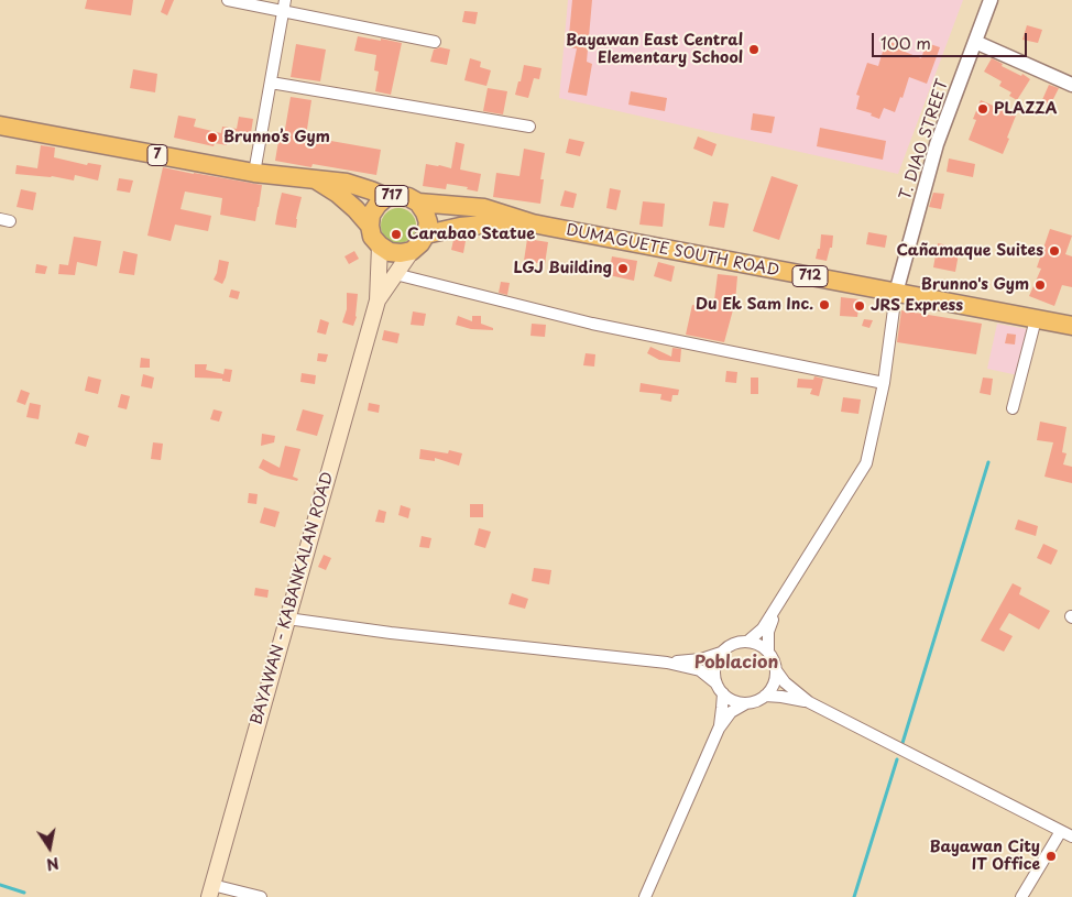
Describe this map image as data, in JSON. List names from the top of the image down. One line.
{"streets":{"highway":["7","717","DUMAGUETE SOUTH ROAD","712"],"main road":["BAYAWAN - KABANKALAN ROAD"],"street":["T. DIAO STREET"]},"crossings":[["T. DIAO STREET","DUMAGUETE SOUTH ROAD"],["7","717"],["7","DUMAGUETE SOUTH ROAD"],["7","BAYAWAN - KABANKALAN ROAD"],["717","DUMAGUETE SOUTH ROAD"],["717","BAYAWAN - KABANKALAN ROAD"],["DUMAGUETE SOUTH ROAD","BAYAWAN - KABANKALAN ROAD"]],"districts":["Poblacion"],"places":["Bayawan East Central Elementary School","PLAZZA","Brunno’s Gym","Carabao Statue","Cañamaque Suites","LGJ Building","Brunno's Gym","Du Ek Sam Inc.","JRS Express","Bayawan City IT Office"],"scale_bar":"100 m","north":"bottom"}
